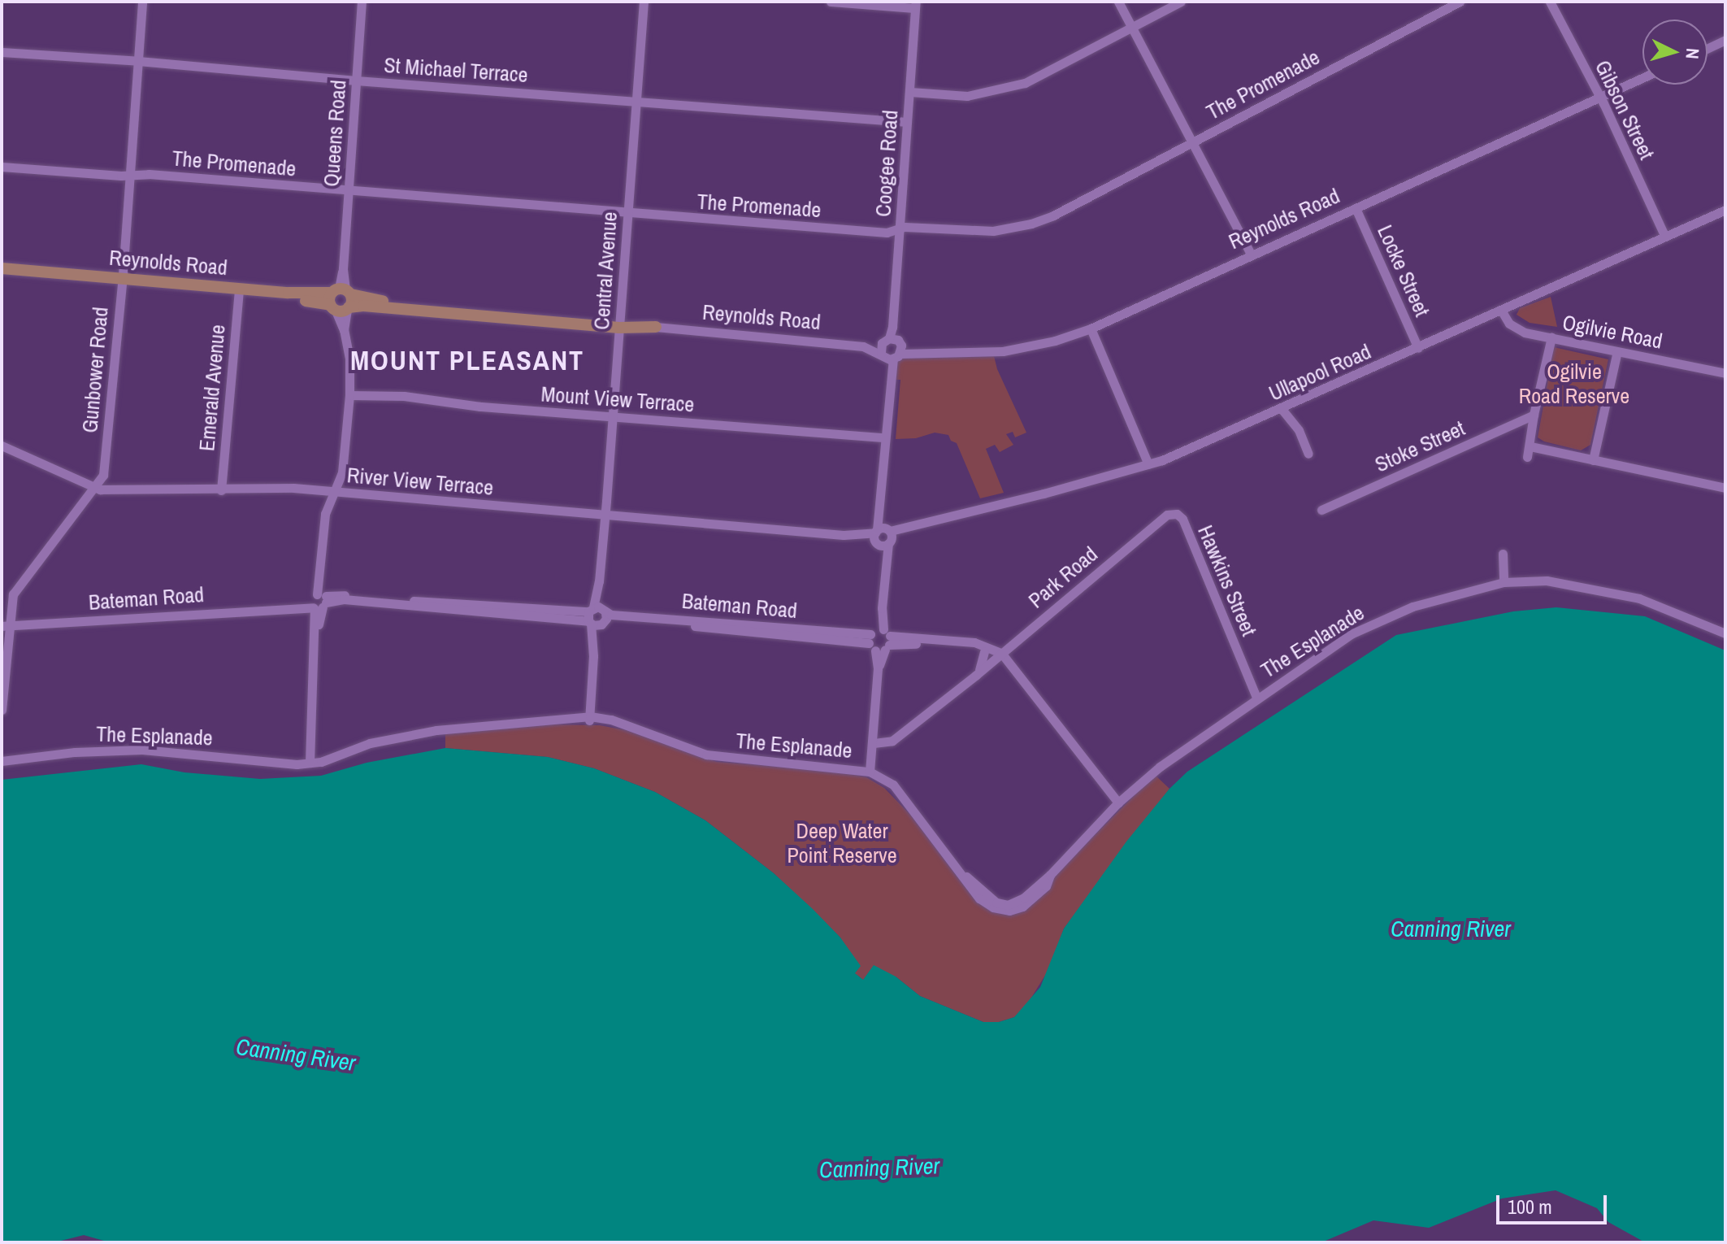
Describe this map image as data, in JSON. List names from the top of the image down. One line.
{"streets":{"main road":["Reynolds Road"],"street":["St Michael Terrace","The Promenade","Gibson Street","Queens Road","Coogee Road","Central Avenue","Locke Street","Ogilvie Road","Gunbower Road","Ullapool Road","Emerald Avenue","Mount View Terrace","Stoke Street","River View Terrace","Park Road","Hawkins Street","Bateman Road","The Esplanade"]},"crossings":[["St Michael Terrace","Queens Road"],["St Michael Terrace","Coogee Road"],["St Michael Terrace","Central Avenue"],["St Michael Terrace","Gunbower Road"],["The Promenade","Queens Road"],["The Promenade","Coogee Road"],["The Promenade","Central Avenue"],["The Promenade","Gunbower Road"],["Gibson Street","Reynolds Road"],["Gibson Street","Ullapool Road"],["Queens Road","Reynolds Road"],["Queens Road","Mount View Terrace"],["Queens Road","River View Terrace"],["Queens Road","Bateman Road"],["Queens Road","The Esplanade"],["Coogee Road","Reynolds Road"],["Coogee Road","Ullapool Road"],["Coogee Road","Mount View Terrace"],["Coogee Road","River View Terrace"],["Coogee Road","Park Road"],["Coogee Road","Bateman Road"],["Coogee Road","The Esplanade"],["Reynolds Road","Central Avenue"],["Reynolds Road","Locke Street"],["Reynolds Road","Gunbower Road"],["Reynolds Road","Emerald Avenue"],["Central Avenue","Mount View Terrace"],["Central Avenue","River View Terrace"],["Central Avenue","Bateman Road"],["Central Avenue","The Esplanade"],["Locke Street","Ullapool Road"],["Ogilvie Road","Ullapool Road"],["Gunbower Road","River View Terrace"],["Gunbower Road","Bateman Road"],["Ullapool Road","River View Terrace"],["Emerald Avenue","River View Terrace"],["Park Road","Hawkins Street"],["Park Road","Bateman Road"],["Hawkins Street","The Esplanade"],["Bateman Road","The Esplanade"]],"districts":["MOUNT PLEASANT"],"water":["Canning River"],"parks":["Ogilvie Road Reserve","Deep Water Point Reserve"],"scale_bar":"100 m","north":"right"}
